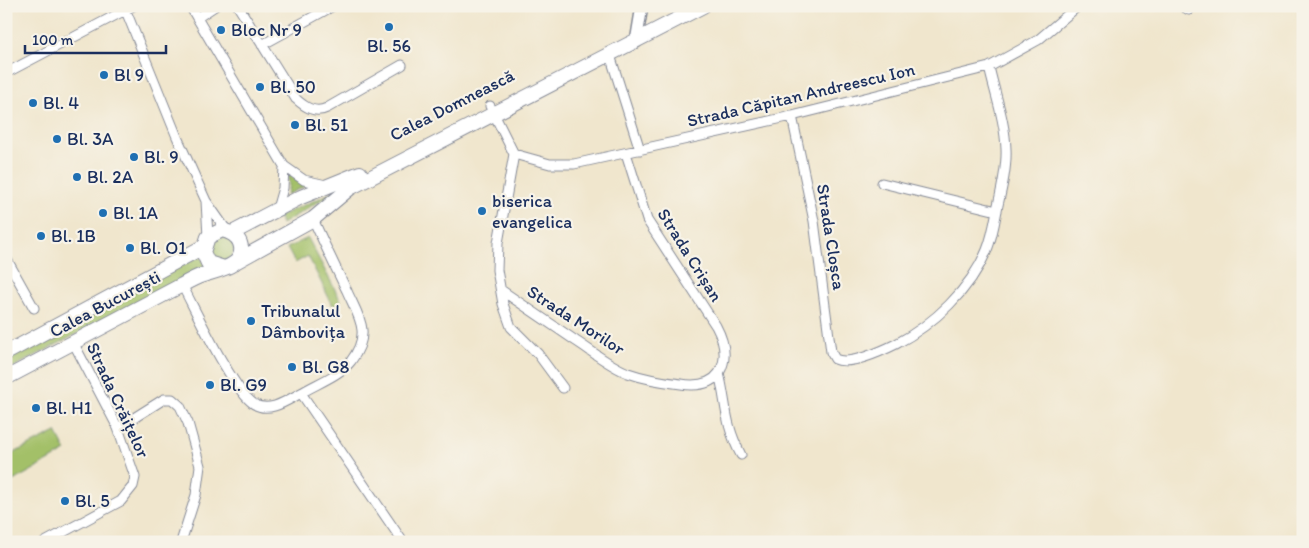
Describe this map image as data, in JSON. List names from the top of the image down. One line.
{"streets":{"main road":["Calea Domnească","Calea București"],"street":["Strada Căpitan Andreescu Ion","Strada Cloșca","Strada Crișan","Strada Morilor","Strada Crăițelor"]},"crossings":[["Strada Căpitan Andreescu Ion","Strada Cloșca"],["Strada Căpitan Andreescu Ion","Strada Crișan"],["Calea Domnească","Calea București"],["Strada Crișan","Strada Morilor"],["Calea București","Strada Crăițelor"]],"places":["Bl. 56","Bloc Nr 9","Bl 9","Bl. 50","Bl. 4","Bl. 51","Bl. 3A","Bl. 9","Bl. 2A","biserica evangelica","Bl. 1A","Bl. 1B","Bl. O1","Tribunalul Dâmbovița","Bl. G8","Bl. G9","Bl. H1","Bl. 5"],"scale_bar":"100 m"}
